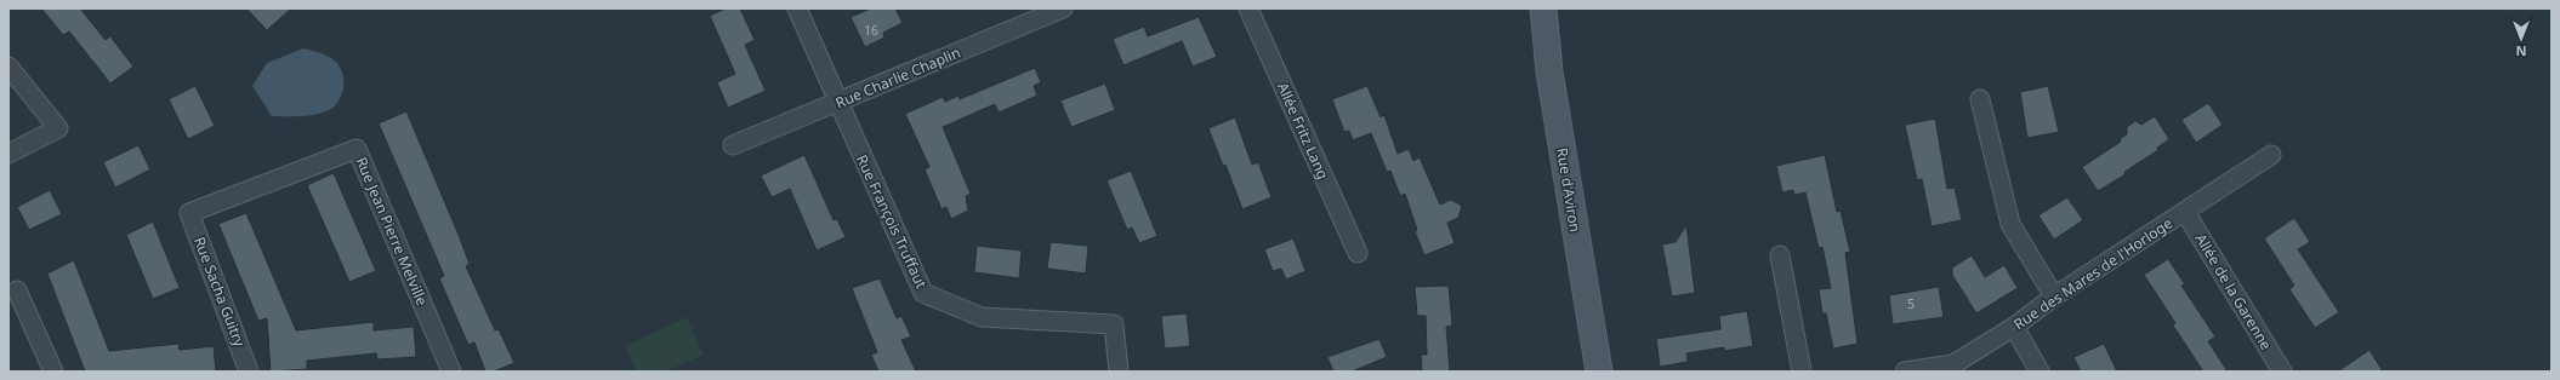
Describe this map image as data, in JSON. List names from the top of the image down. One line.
{"streets":{"street":["Rue Charlie Chaplin","Allée Fritz Lang","Rue d'Aviron","Rue François Truffaut","Rue Jean Pierre Melville","Rue des Mares de l'Horloge","Rue Sacha Guitry","Allée de la Garenne"]},"crossings":[["Rue Charlie Chaplin","Rue François Truffaut"],["Rue Jean Pierre Melville","Rue Sacha Guitry"],["Rue des Mares de l'Horloge","Allée de la Garenne"]],"house_numbers":["16","5"],"north":"bottom"}
